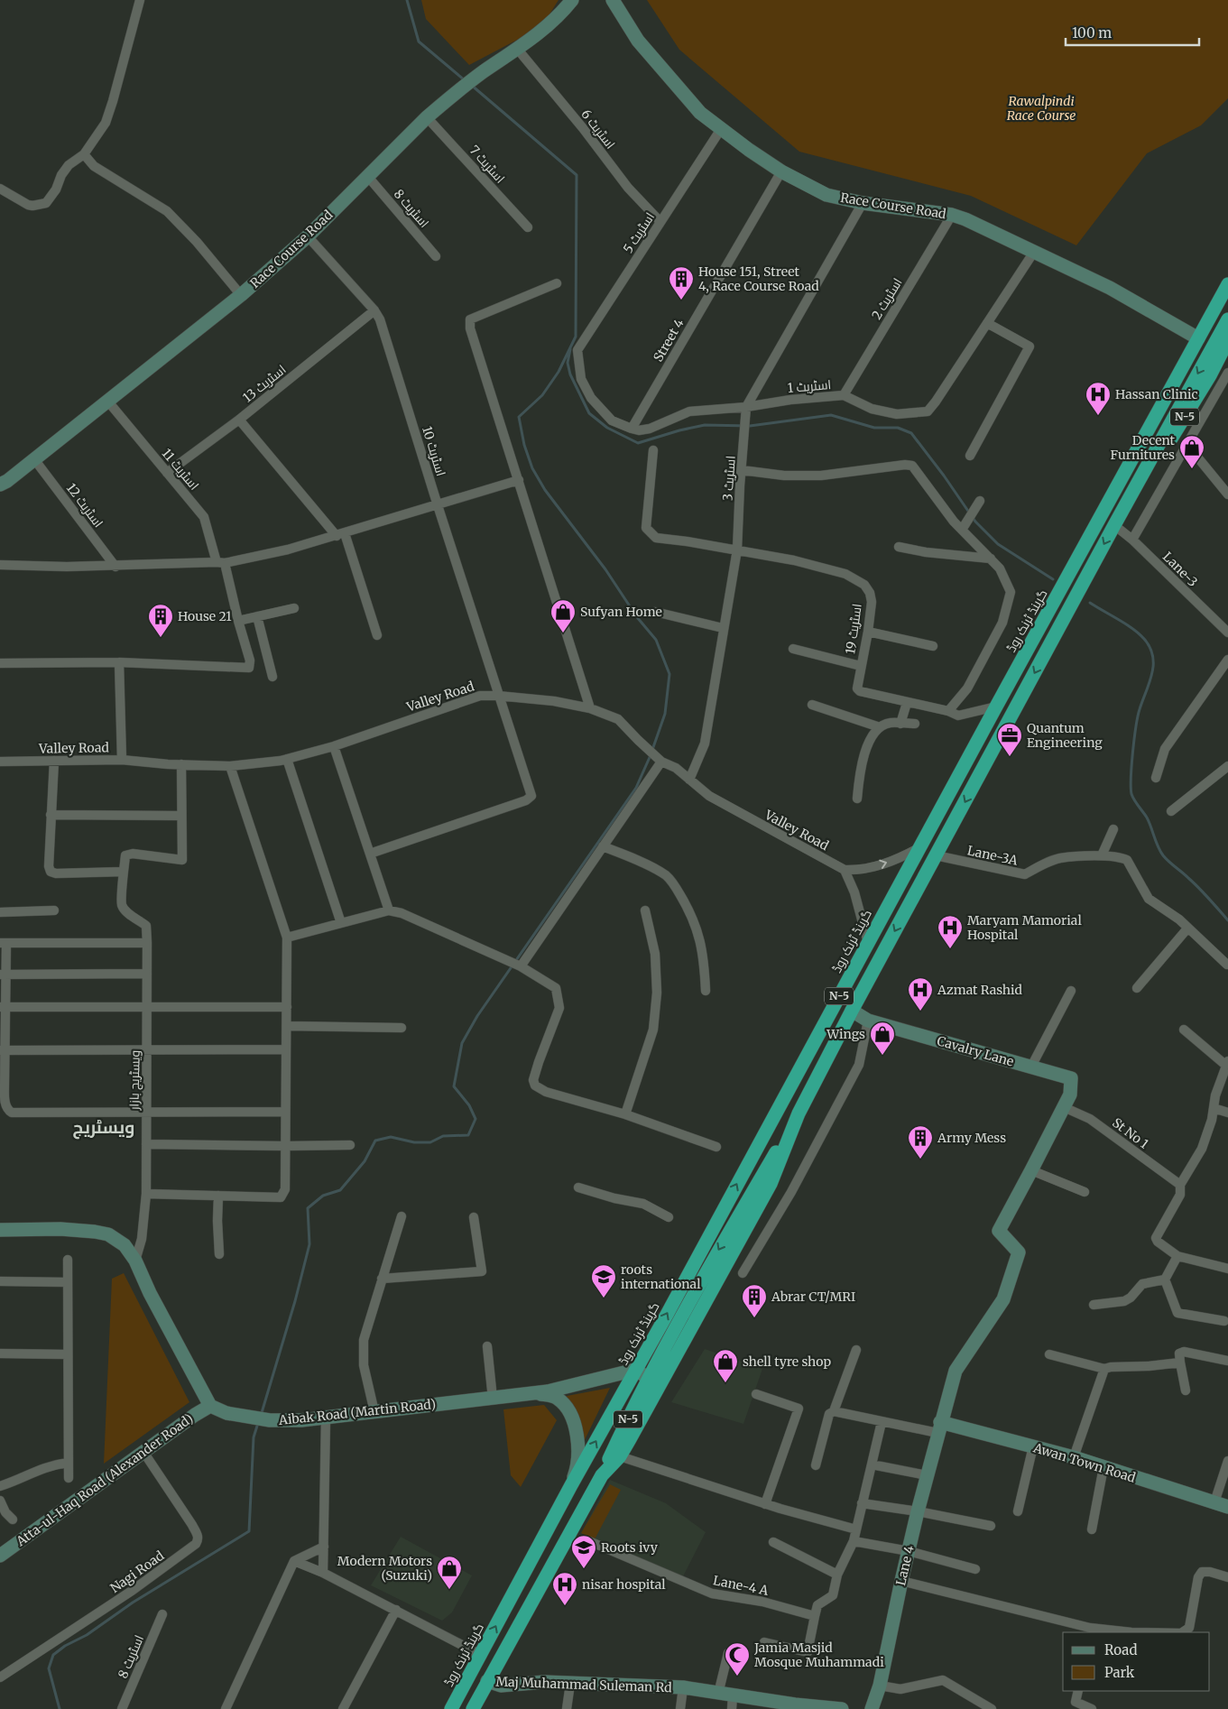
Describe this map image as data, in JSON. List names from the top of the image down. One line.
{"streets":{"highway":["N-5","گرینڈ ٹرنک روڈ"],"street":["اسٹریٹ 6","اسٹریٹ 7","Race Course Road","اسٹریٹ 8","اسٹریٹ 5","اسٹریٹ 2","Street 4","اسٹریٹ 13","اسٹریٹ 1","اسٹریٹ 10","اسٹریٹ 11","اسٹریٹ 3","اسٹریٹ 12","Lane-3","اسٹریٹ 19","Valley Road","Lane-3A","Cavalry Lane","ویسٹریج بازار","St No 1","Aibak Road (Martin Road)","Awan Town Road","Atta-ul-Haq Road (Alexander Road)","Lane 4","Nagi Road","Lane-4 A","Maj Muhammad Suleman Rd"]},"crossings":[["اسٹریٹ 6","Race Course Road"],["اسٹریٹ 6","اسٹریٹ 5"],["اسٹریٹ 7","Race Course Road"],["Race Course Road","اسٹریٹ 8"],["Race Course Road","اسٹریٹ 5"],["Race Course Road","اسٹریٹ 2"],["Race Course Road","Street 4"],["Race Course Road","اسٹریٹ 1"],["Race Course Road","اسٹریٹ 10"],["Race Course Road","اسٹریٹ 11"],["Race Course Road","اسٹریٹ 3"],["Race Course Road","اسٹریٹ 12"],["Race Course Road","گرینڈ ٹرنک روڈ"],["اسٹریٹ 5","اسٹریٹ 1"],["اسٹریٹ 2","اسٹریٹ 1"],["Street 4","اسٹریٹ 1"],["اسٹریٹ 13","اسٹریٹ 10"],["اسٹریٹ 13","اسٹریٹ 11"],["اسٹریٹ 1","اسٹریٹ 3"],["N-5","Lane-3"],["N-5","Lane-3A"],["N-5","Cavalry Lane"],["N-5","Maj Muhammad Suleman Rd"],["اسٹریٹ 10","Valley Road"],["اسٹریٹ 3","اسٹریٹ 19"],["اسٹریٹ 3","Valley Road"],["گرینڈ ٹرنک روڈ","اسٹریٹ 19"],["گرینڈ ٹرنک روڈ","Aibak Road (Martin Road)"],["Cavalry Lane","St No 1"],["Aibak Road (Martin Road)","Atta-ul-Haq Road (Alexander Road)"],["Awan Town Road","Lane 4"],["Atta-ul-Haq Road (Alexander Road)","Nagi Road"]],"districts":["ویسٹریج"],"parks":["Rawalpindi Race Course"],"places":{"building":["House 151, Street 4, Race Course Road","House 21","Army Mess","Abrar CT/MRI"],"hospital":["Hassan Clinic","Maryam Mamorial Hospital","Azmat Rashid","nisar hospital"],"shop":["Decent Furnitures","Sufyan Home","Wings","shell tyre shop","Modern Motors (Suzuki)"],"office":["Quantum Engineering"],"school or university":["roots international","Roots ivy"],"mosque":["Jamia Masjid Mosque Muhammadi"]},"legend":["Road","Park"],"scale_bar":"100 m"}
